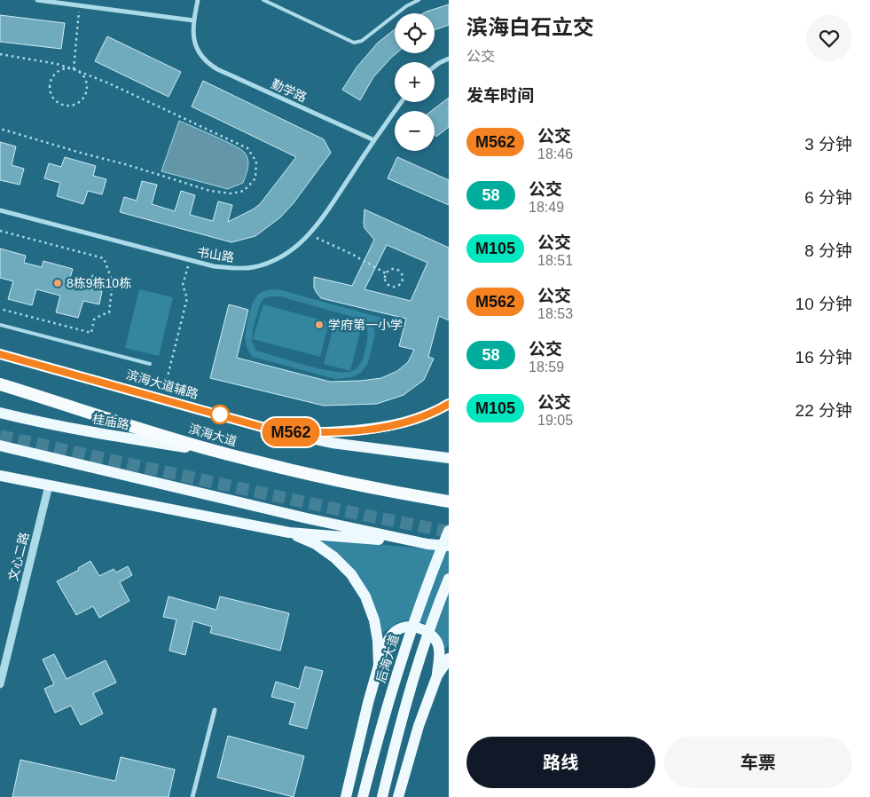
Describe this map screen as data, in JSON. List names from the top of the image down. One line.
{"streets":{"highway":["滨海大道"],"main road":["滨海大道辅路","桂庙路","后海大道"],"street":["勤学路","书山路","文心二路"]},"crossings":[["勤学路","书山路"],["桂庙路","滨海大道"]],"places":["8栋9栋10栋","学府第一小学"],"lines":["bus line M562"],"page":{"on_map":"M562","heading":[["滨海白石立交","公交"],"发车时间"],"map_buttons":["+","−"],"list":[{"mark":"M562","name":"公交","note":"18:46","value":"3 分钟"},{"mark":"58","name":"公交","note":"18:49","value":"6 分钟"},{"mark":"M105","name":"公交","note":"18:51","value":"8 分钟"},{"mark":"M562","name":"公交","note":"18:53","value":"10 分钟"},{"mark":"58","name":"公交","note":"18:59","value":"16 分钟"},{"mark":"M105","name":"公交","note":"19:05","value":"22 分钟"}],"buttons":["路线","车票"]}}
